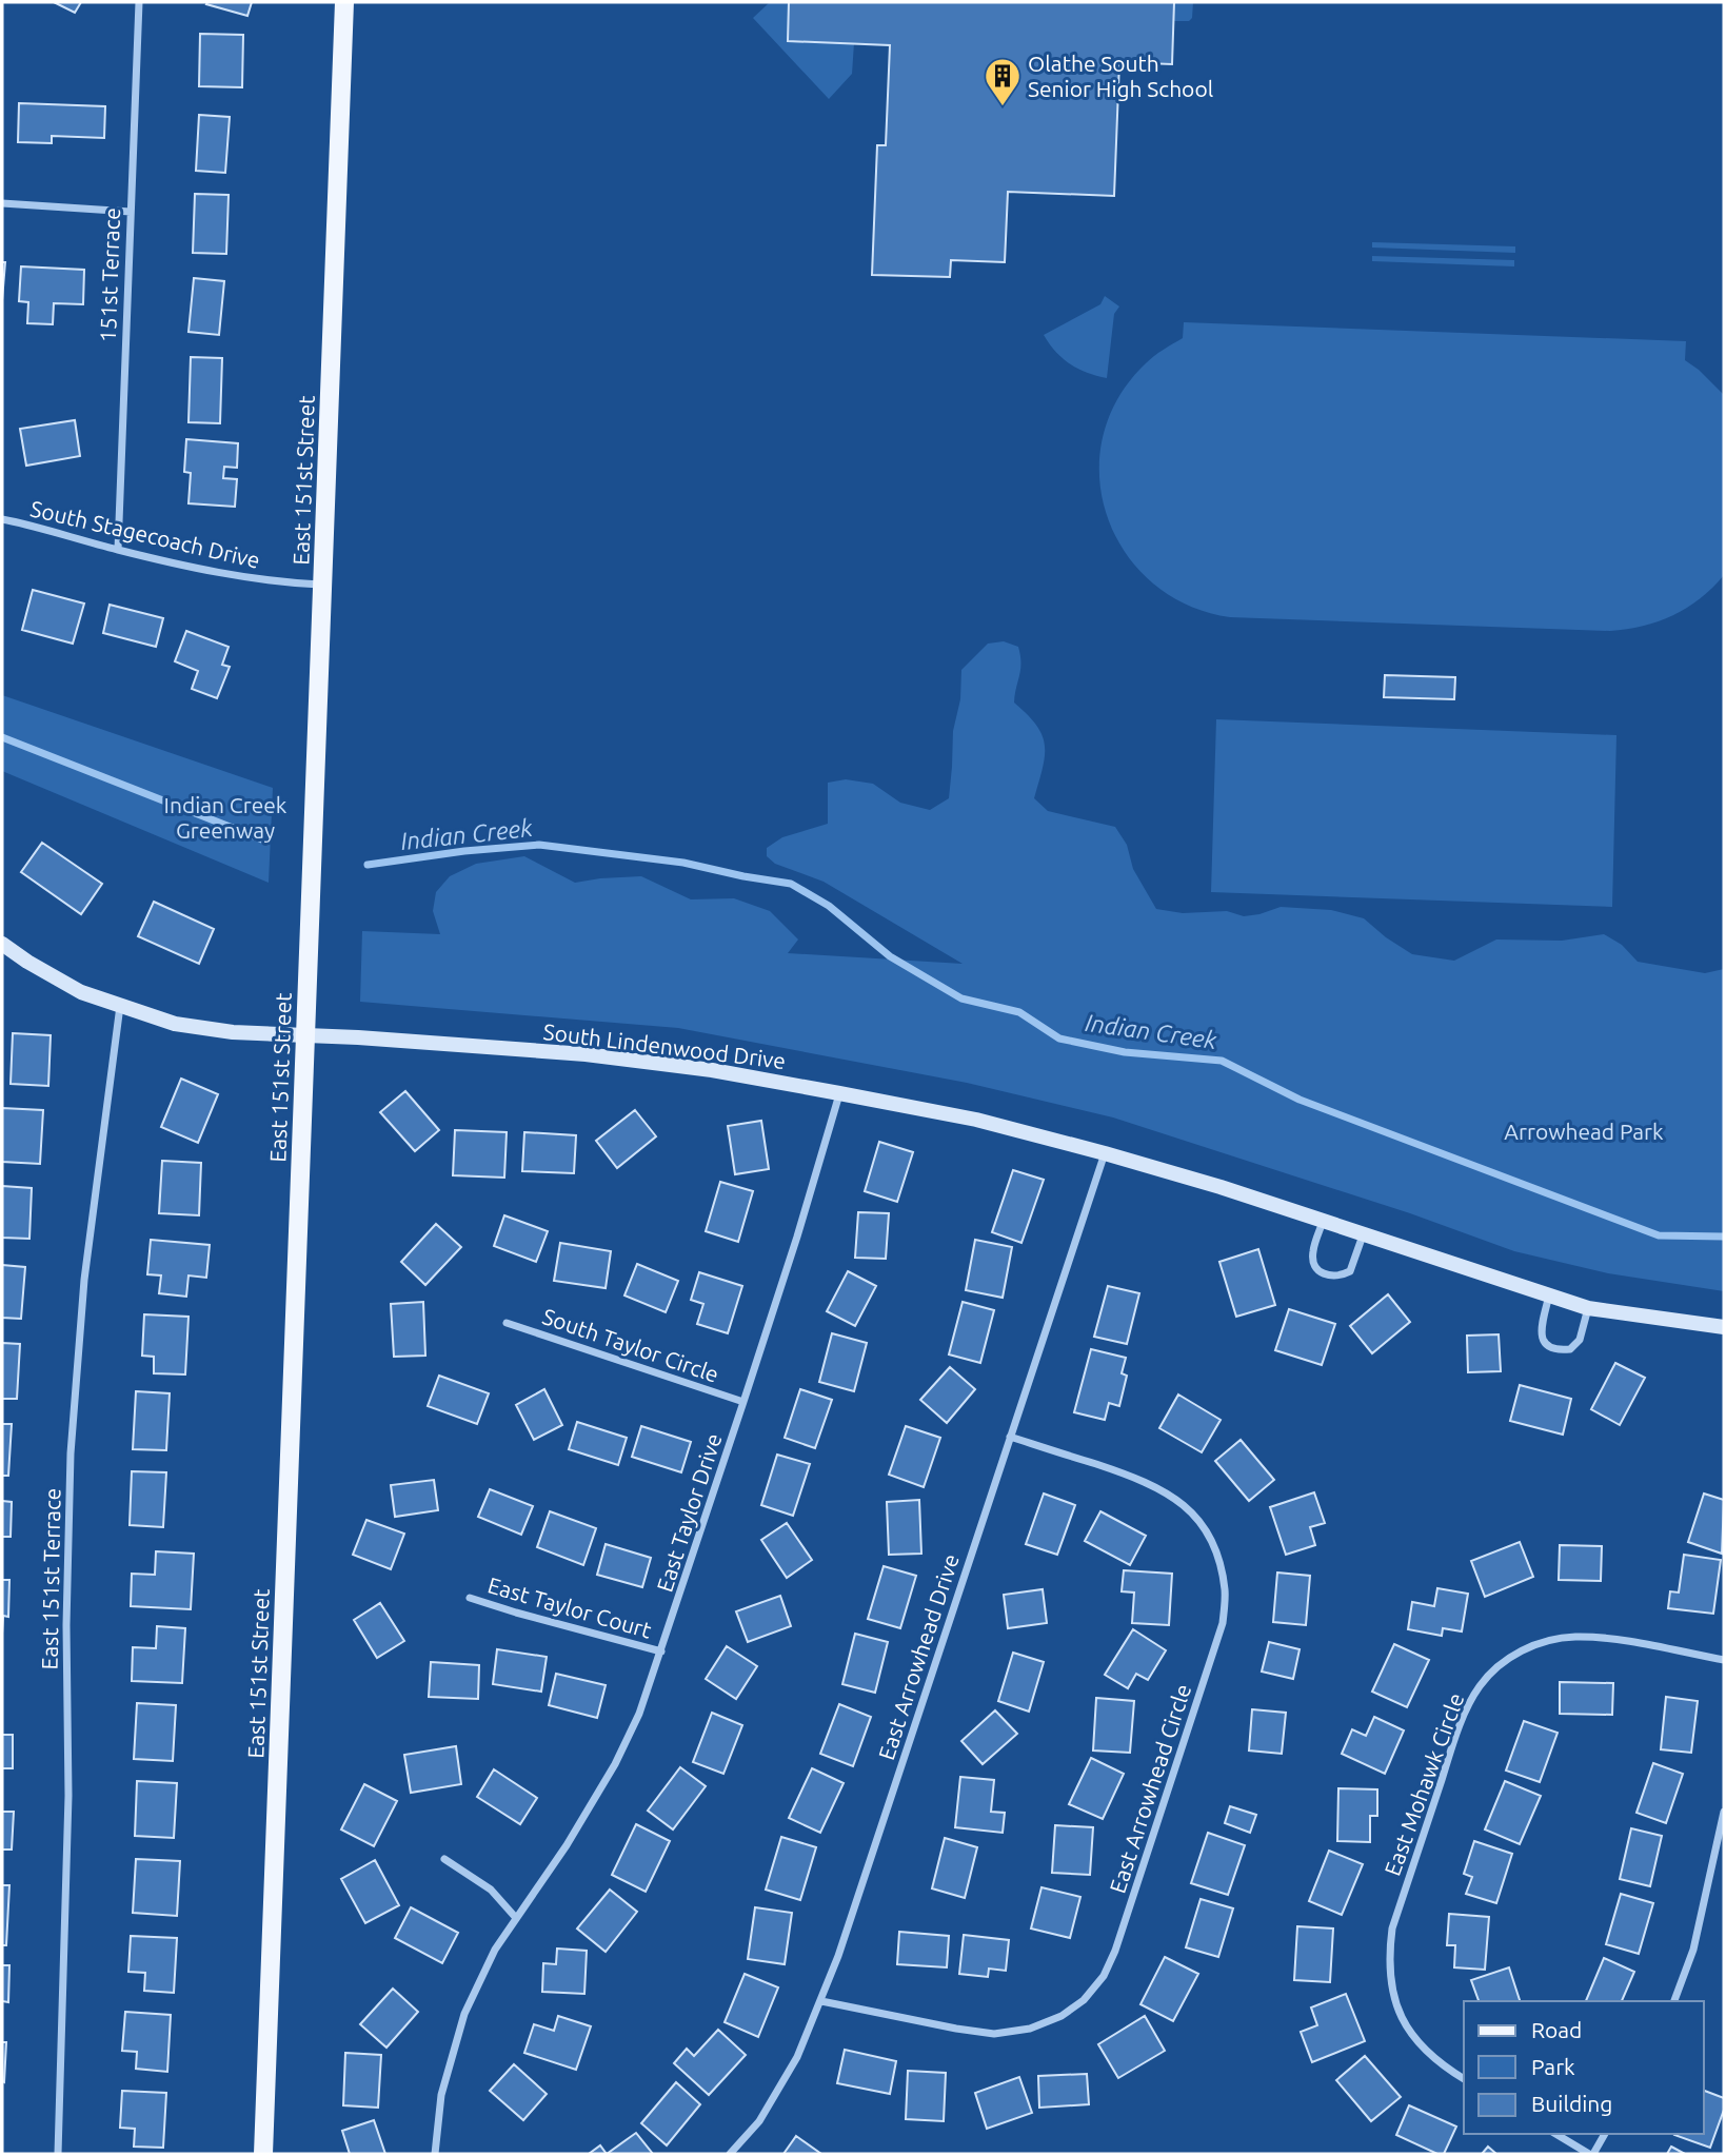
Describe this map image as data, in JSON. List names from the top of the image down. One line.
{"streets":{"main road":["East 151st Street"],"street":["151st Terrace","South Stagecoach Drive","South Lindenwood Drive","South Taylor Circle","East Taylor Drive","East 151st Terrace","East Taylor Court","East Arrowhead Drive","East Mohawk Circle","East Arrowhead Circle"]},"crossings":[["151st Terrace","South Stagecoach Drive"],["East 151st Street","South Stagecoach Drive"],["East 151st Street","South Lindenwood Drive"],["South Lindenwood Drive","East Taylor Drive"],["South Lindenwood Drive","East 151st Terrace"],["South Lindenwood Drive","East Arrowhead Drive"],["South Taylor Circle","East Taylor Drive"],["East Taylor Drive","East Taylor Court"],["East Arrowhead Drive","East Arrowhead Circle"]],"water":["Indian Creek"],"parks":["Indian Creek Greenway","Arrowhead Park"],"places":{"building":["Olathe South Senior High School"]},"legend":["Road","Park","Building"]}
